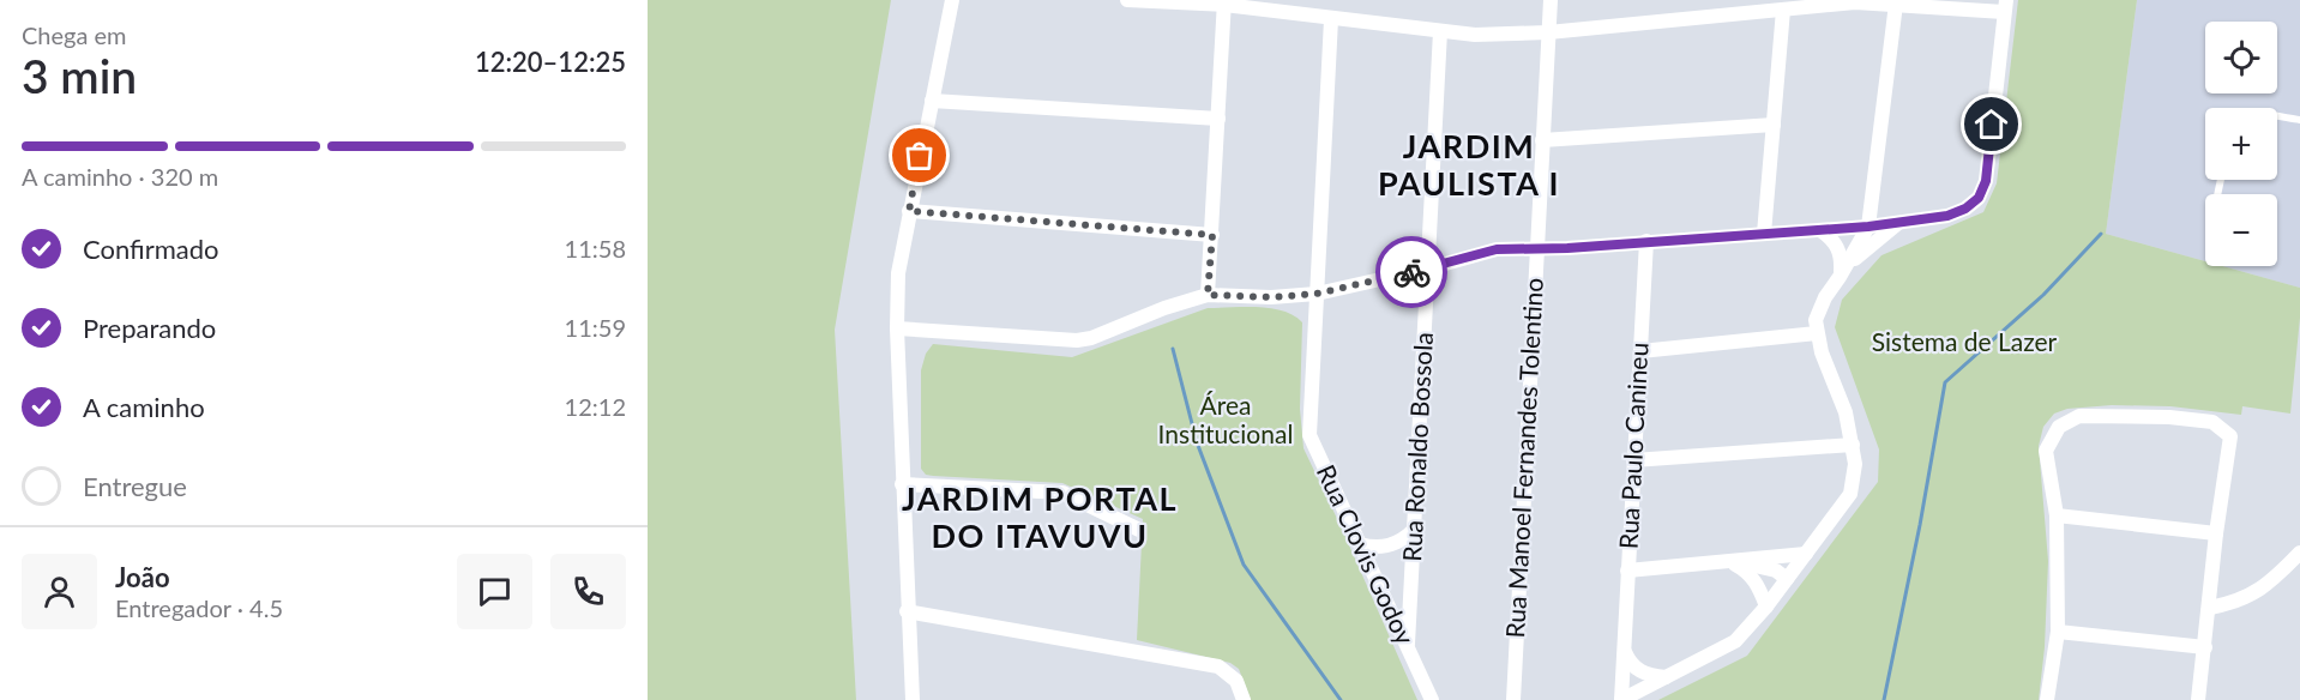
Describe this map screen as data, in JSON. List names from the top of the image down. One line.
{"streets":{"street":["Rua Paulo Canineu","Rua Ronaldo Bossola","Rua Manoel Fernandes Tolentino","Rua Clovis Godoy"]},"crossings":[["Rua Ronaldo Bossola","Rua Clovis Godoy"]],"districts":["JARDIM PAULISTA I","JARDIM PORTAL DO ITAVUVU"],"parks":["Sistema de Lazer","Área Institucional"],"page":{"heading":["3 min","Chega em","12:20–12:25"],"panel":["João","Entregador · 4.5"],"map_buttons":["+","−"],"bar":"A caminho · 320 m","list":[["Confirmado","11:58"],["Preparando","11:59"],["A caminho","12:12"],"Entregue"]}}
